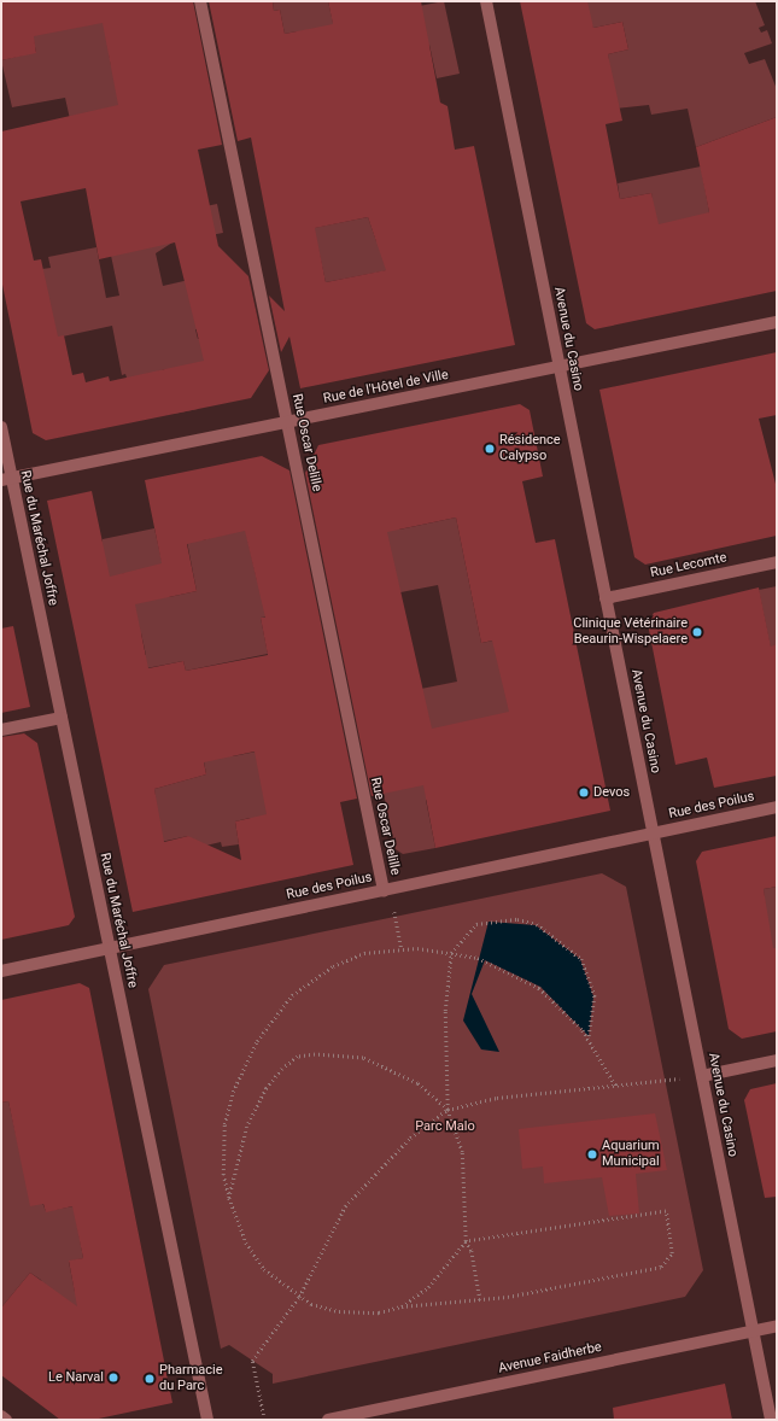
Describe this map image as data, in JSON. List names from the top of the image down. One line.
{"streets":{"street":["Avenue du Casino","Rue de l'Hôtel de Ville","Rue Oscar Delille","Rue du Maréchal Joffre","Rue Lecomte","Rue des Poilus","Avenue Faidherbe"]},"crossings":[["Avenue du Casino","Rue de l'Hôtel de Ville"],["Avenue du Casino","Rue Lecomte"],["Avenue du Casino","Rue des Poilus"],["Avenue du Casino","Avenue Faidherbe"],["Rue de l'Hôtel de Ville","Rue Oscar Delille"],["Rue de l'Hôtel de Ville","Rue du Maréchal Joffre"],["Rue Oscar Delille","Rue des Poilus"],["Rue du Maréchal Joffre","Rue des Poilus"]],"parks":["Parc Malo"],"places":["Résidence Calypso","Clinique Vétérinaire Beaurin-Wispelaere","Devos","Aquarium Municipal","Le Narval","Pharmacie du Parc"]}
